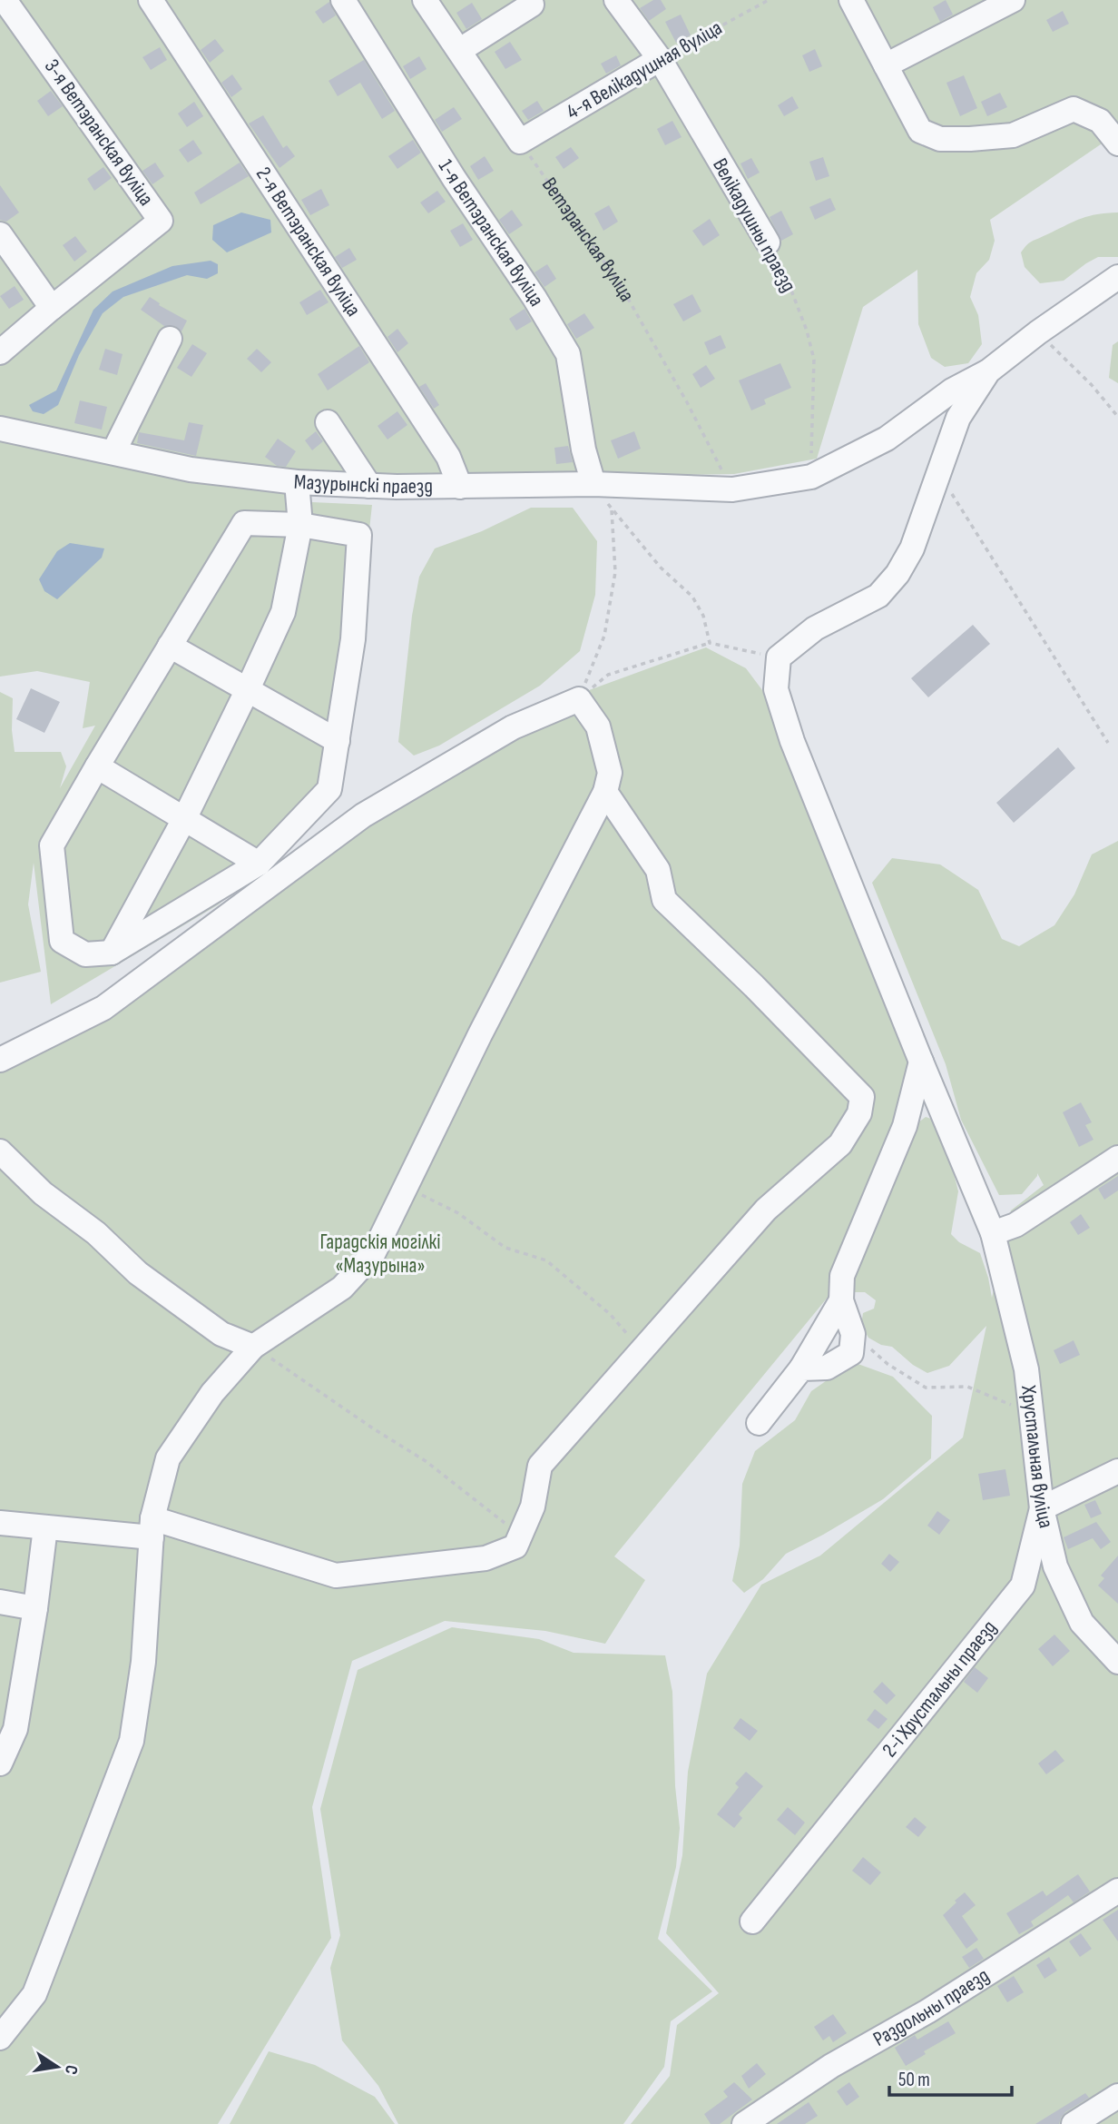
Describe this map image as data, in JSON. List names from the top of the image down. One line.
{"streets":{"street":["4-я Велікадушная вуліца","3-я Ветэранская вуліца","Велікадушны праезд","1-я Ветэранская вуліца","2-я Ветэранская вуліца","Мазурынскі праезд","Хрустальная вуліца","2-і Хрустальны праезд","Раздольны праезд"],"path":["Ветэранская вуліца"]},"crossings":[["4-я Велікадушная вуліца","Велікадушны праезд"],["4-я Велікадушная вуліца","Ветэранская вуліца"],["Велікадушны праезд","Мазурынскі праезд"],["1-я Ветэранская вуліца","Мазурынскі праезд"],["Ветэранская вуліца","Мазурынскі праезд"],["2-я Ветэранская вуліца","Мазурынскі праезд"],["Хрустальная вуліца","2-і Хрустальны праезд"]],"parks":["Гарадскія могілкі «Мазурына»"],"scale_bar":"50 m","north":"right"}
